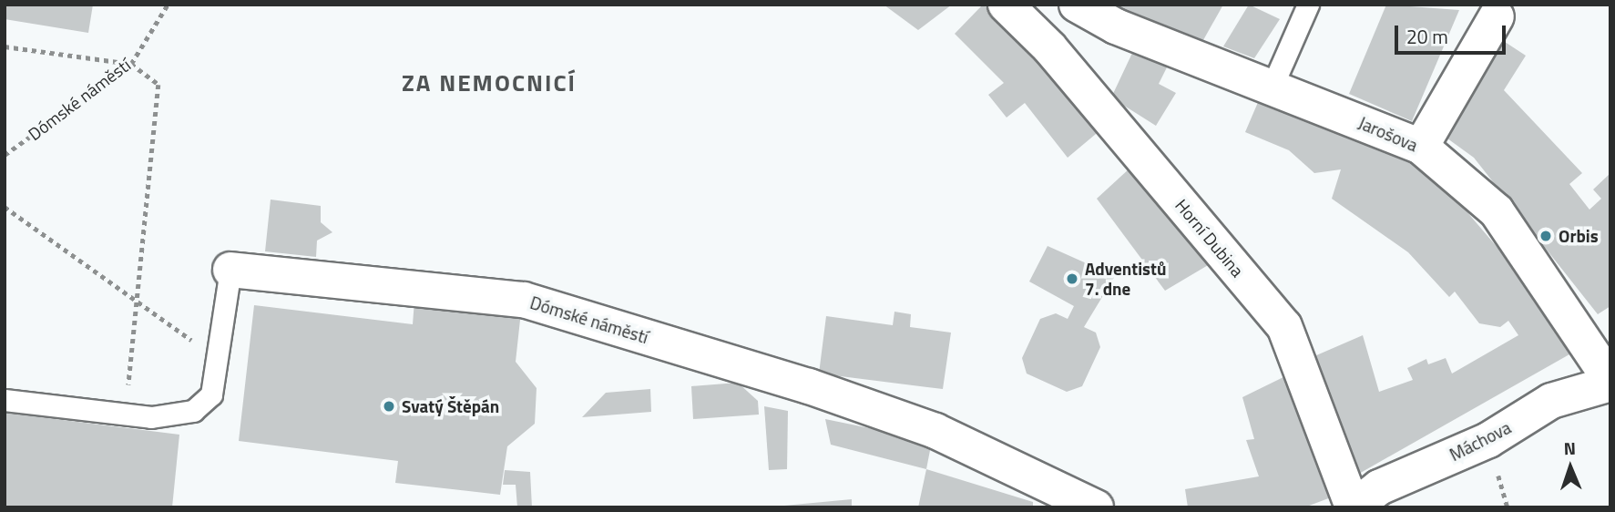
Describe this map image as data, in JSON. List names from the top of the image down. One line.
{"streets":{"street":["Dómské náměstí","Jarošova","Horní Dubina","Máchova"]},"crossings":[["Jarošova","Máchova"],["Horní Dubina","Máchova"]],"districts":["ZA NEMOCNICÍ"],"places":["Orbis","Adventistů 7. dne","Svatý Štěpán"],"scale_bar":"20 m","north":"top"}
